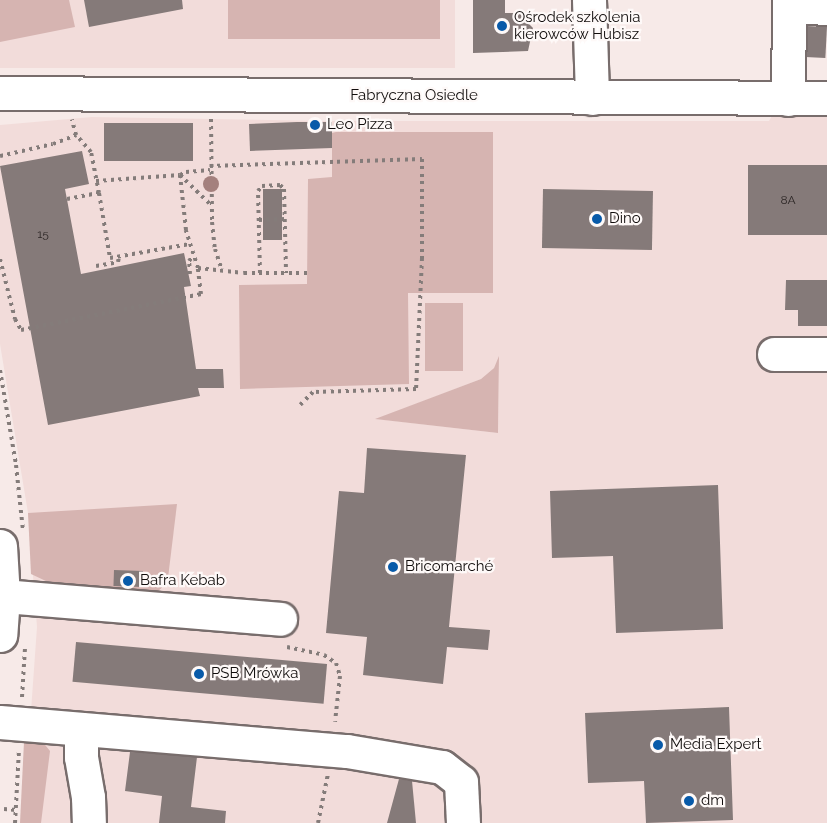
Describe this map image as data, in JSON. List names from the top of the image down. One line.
{"streets":{"street":["Fabryczna Osiedle"]},"places":["Ośrodek szkolenia kierowców Hubisz","Leo Pizza","Dino","Bricomarché","Bafra Kebab","PSB Mrówka","Media Expert","dm"],"house_numbers":["8A","15"]}
